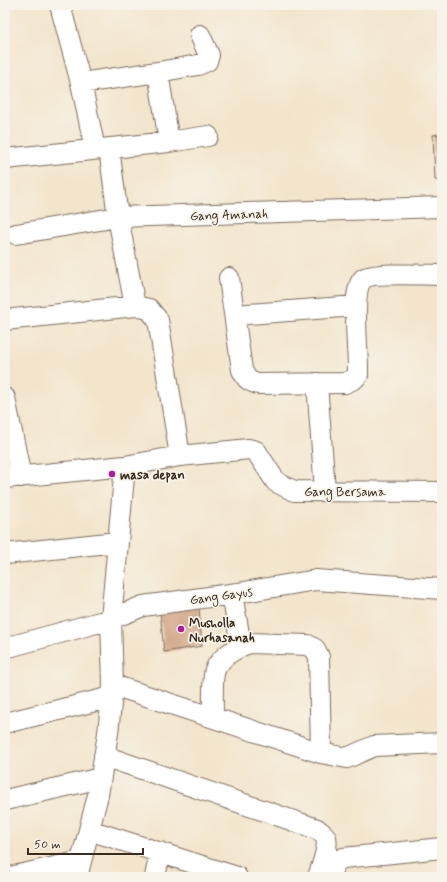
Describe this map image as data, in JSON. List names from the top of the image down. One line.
{"streets":{"street":["Gang Amanah","Gang Bersama","Gang Gayus"]},"places":["masa depan","Musholla Nurhasanah"],"scale_bar":"50 m"}
